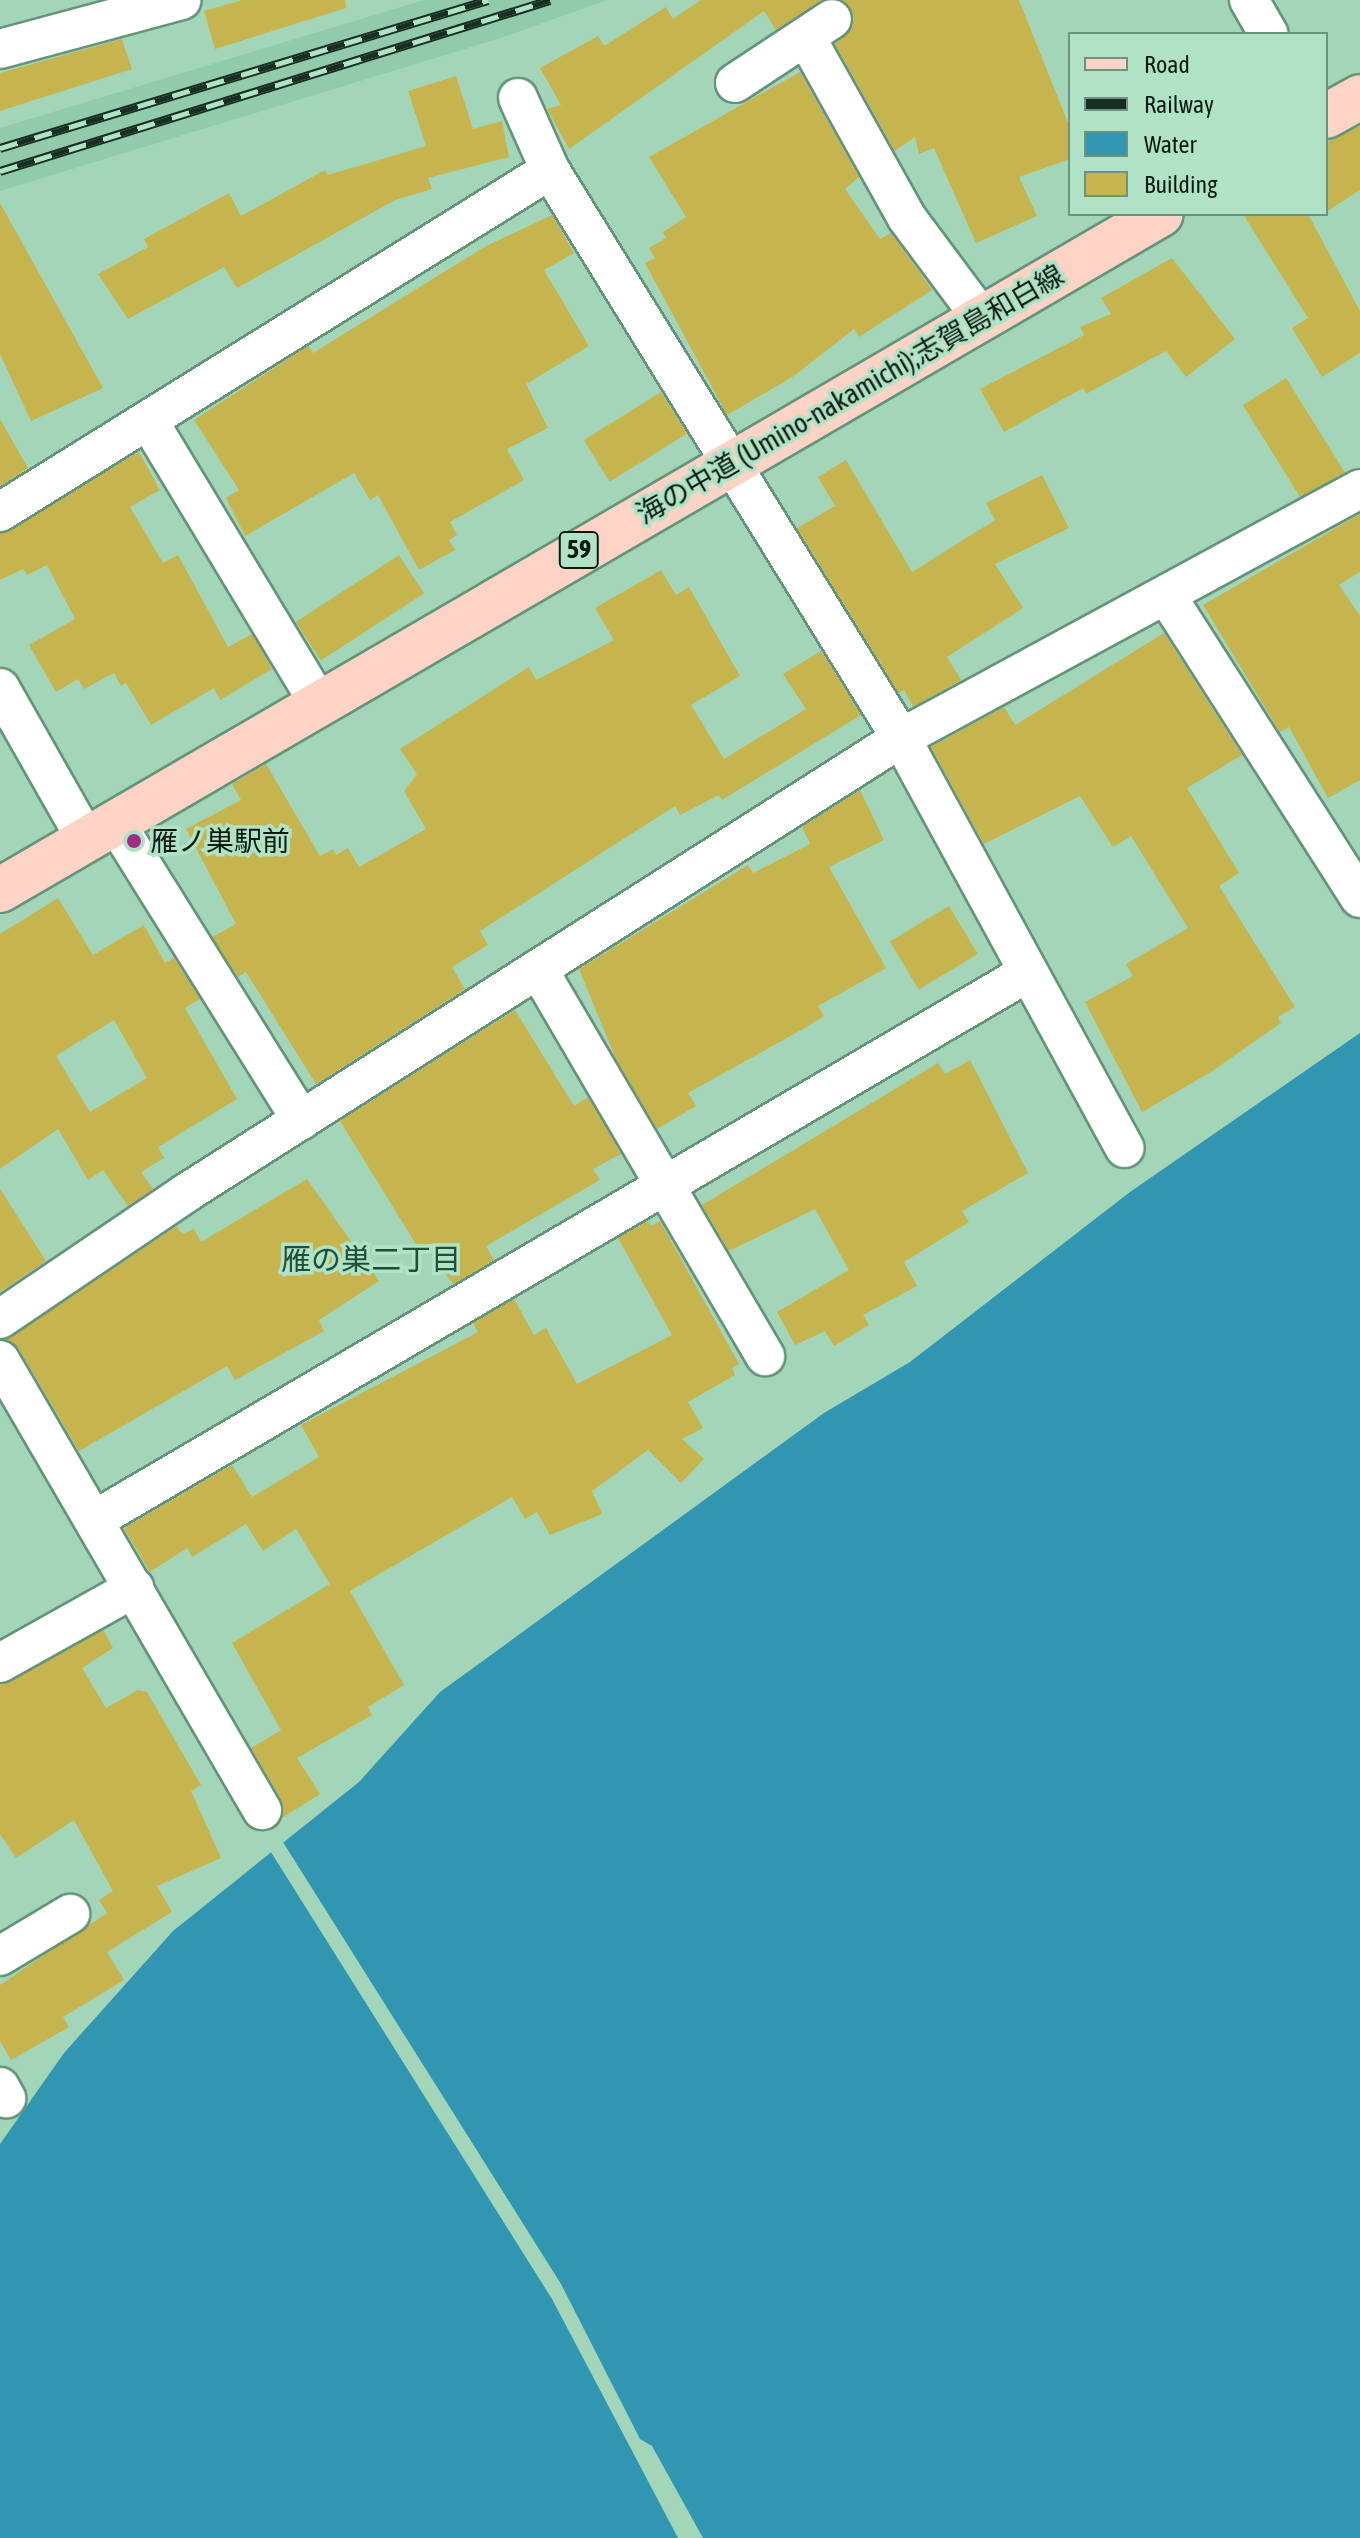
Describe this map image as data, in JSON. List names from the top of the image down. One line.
{"streets":{"main road":["海の中道 (Umino-nakamichi);志賀島和白線","59"]},"districts":["雁の巣二丁目"],"places":["雁ノ巣駅前"],"legend":["Road","Railway","Water","Building"]}
